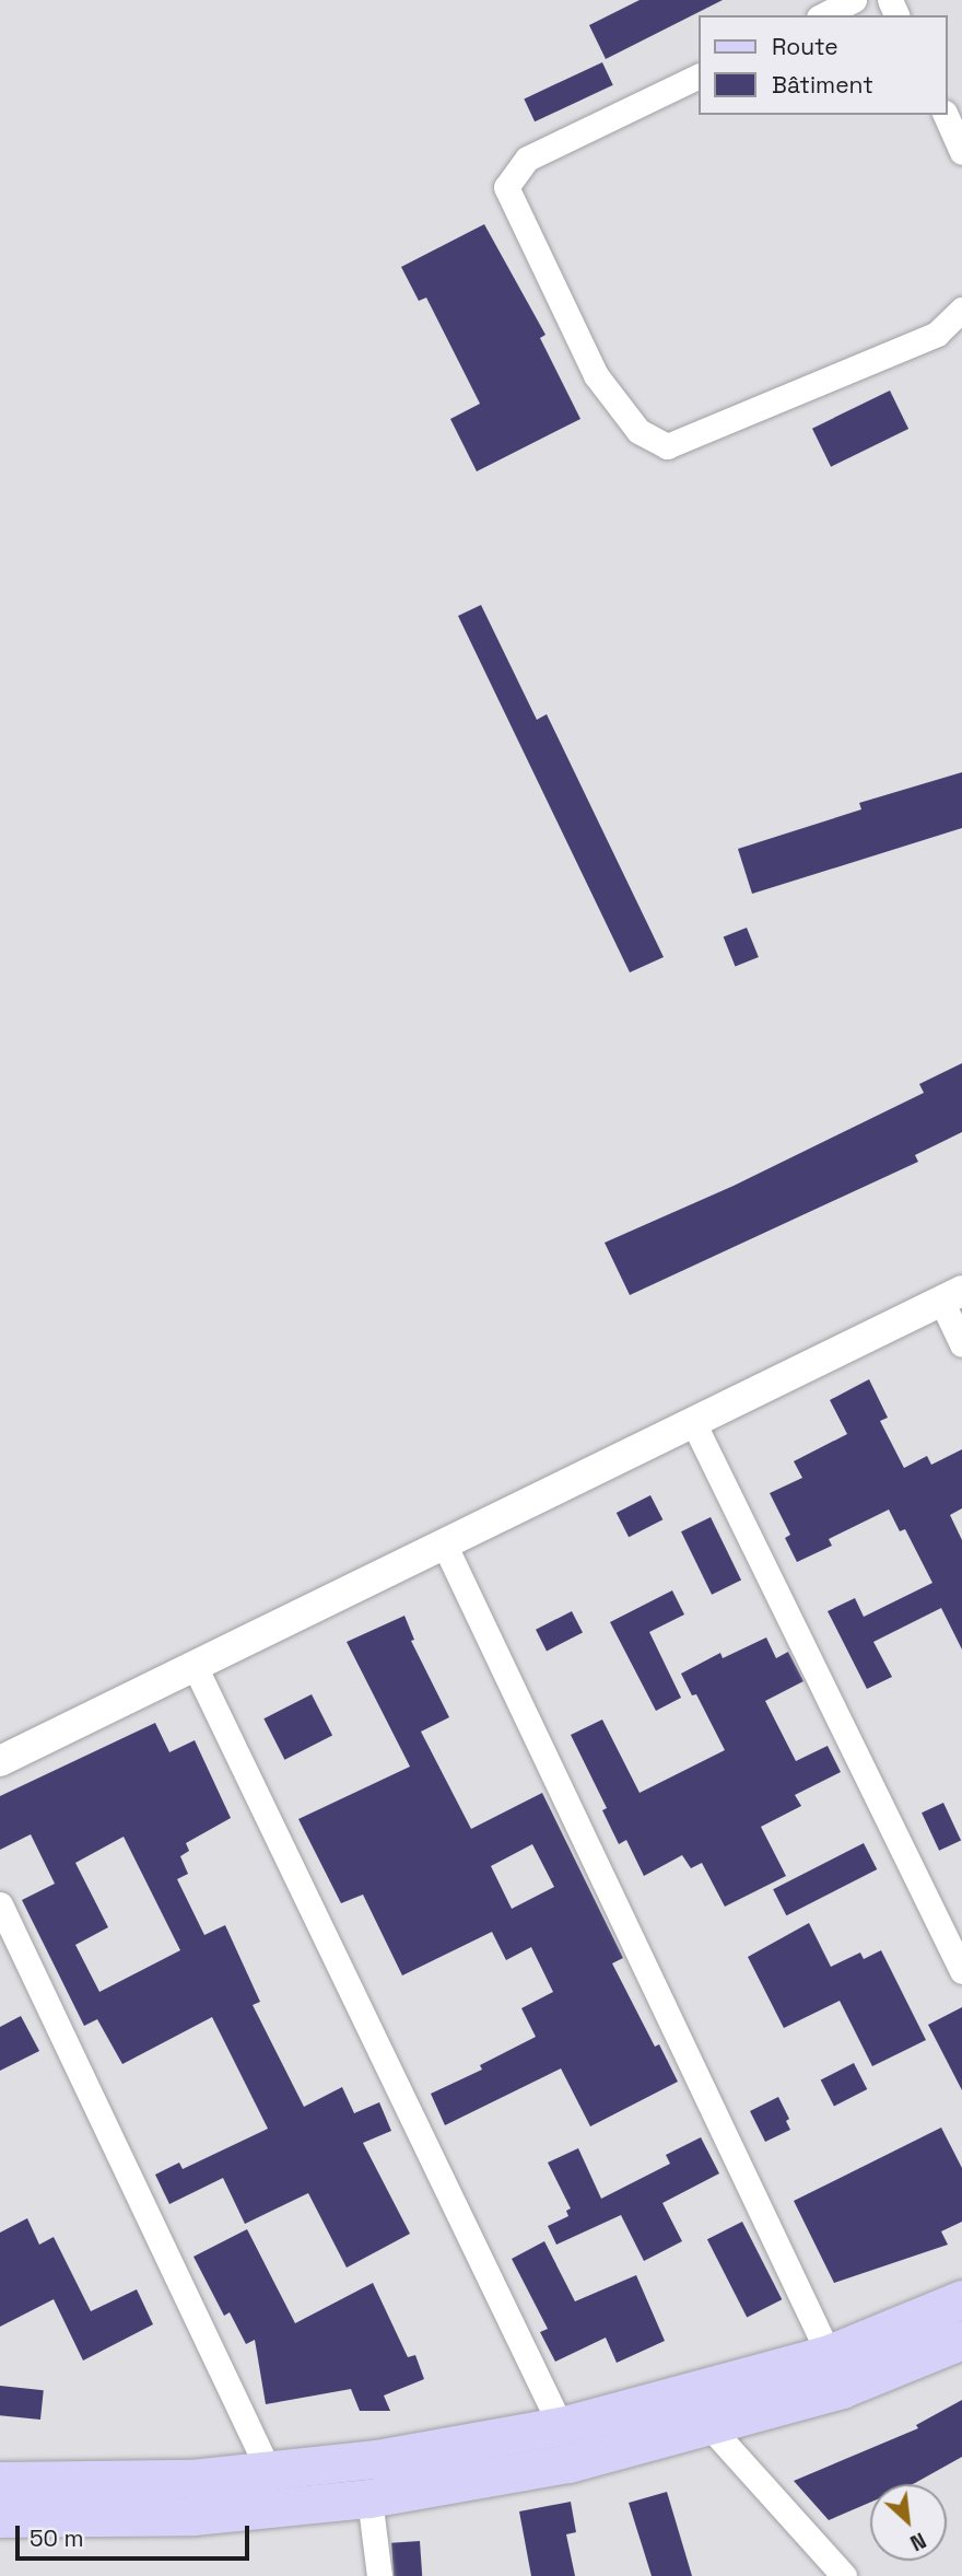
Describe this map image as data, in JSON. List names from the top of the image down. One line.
{"legend":["Route","Bâtiment"],"scale_bar":"50 m","north":"bottom right"}
